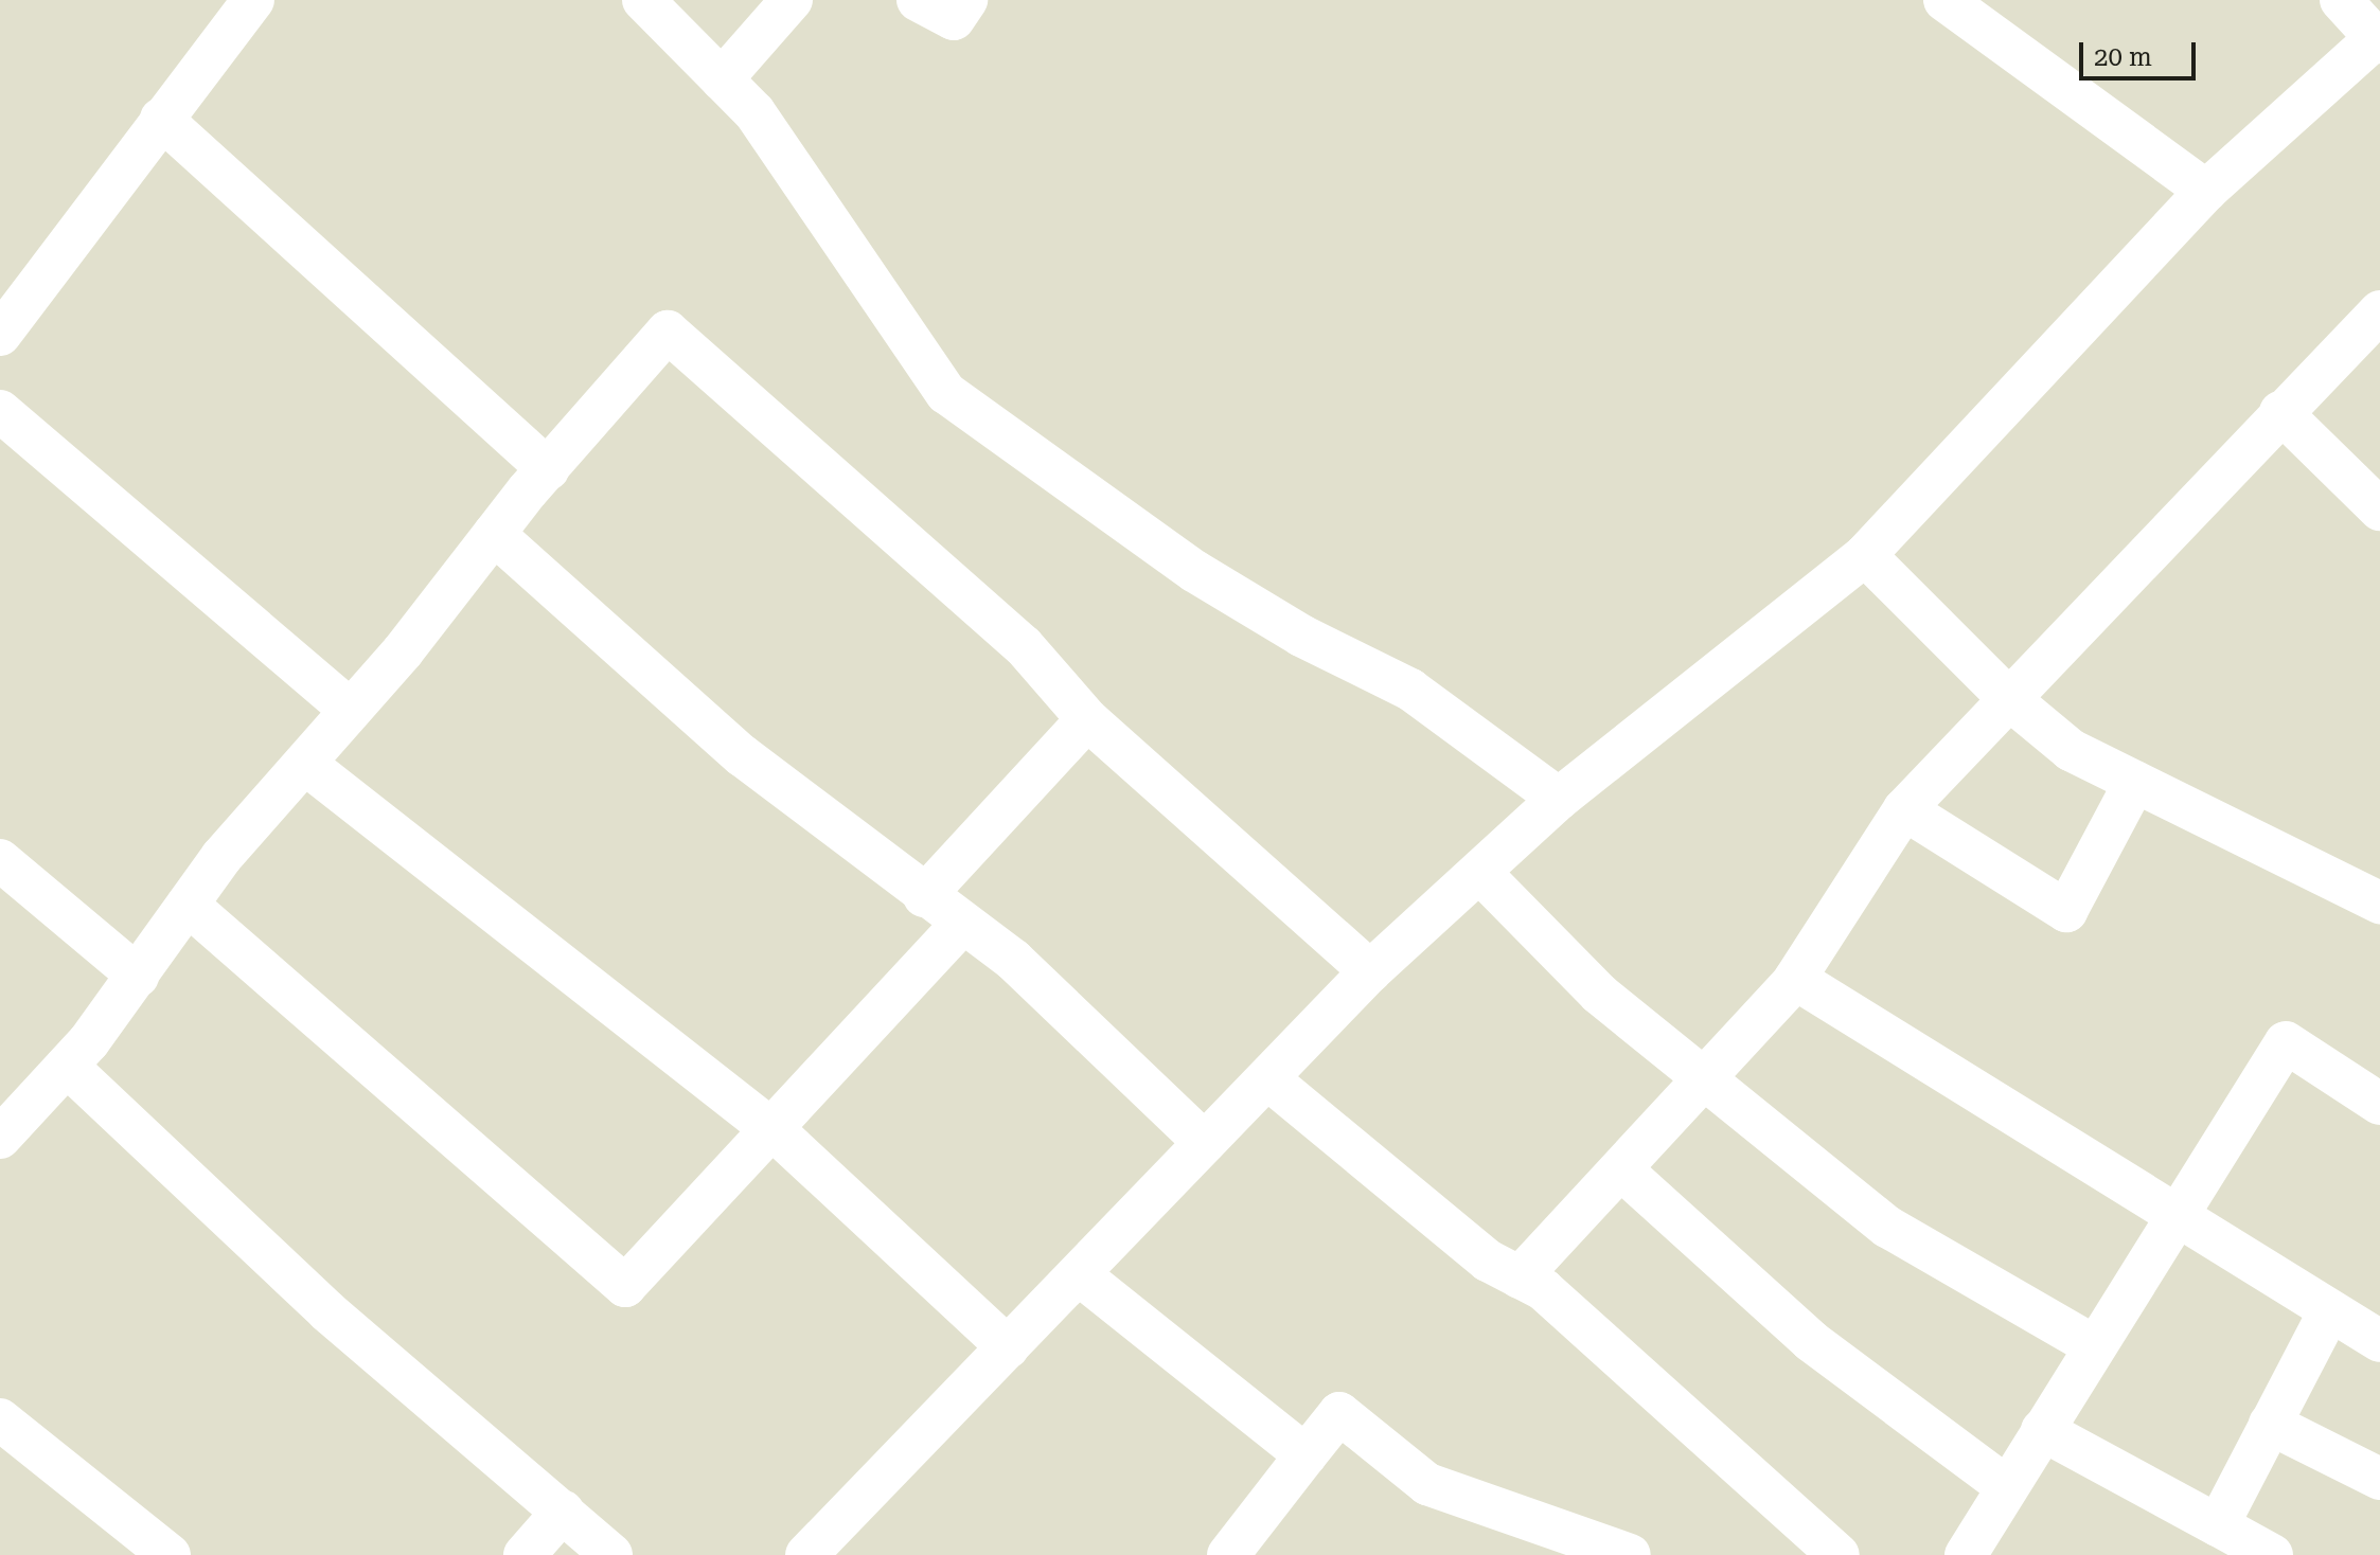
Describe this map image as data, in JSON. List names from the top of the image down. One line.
{"scale_bar":"20 m"}
